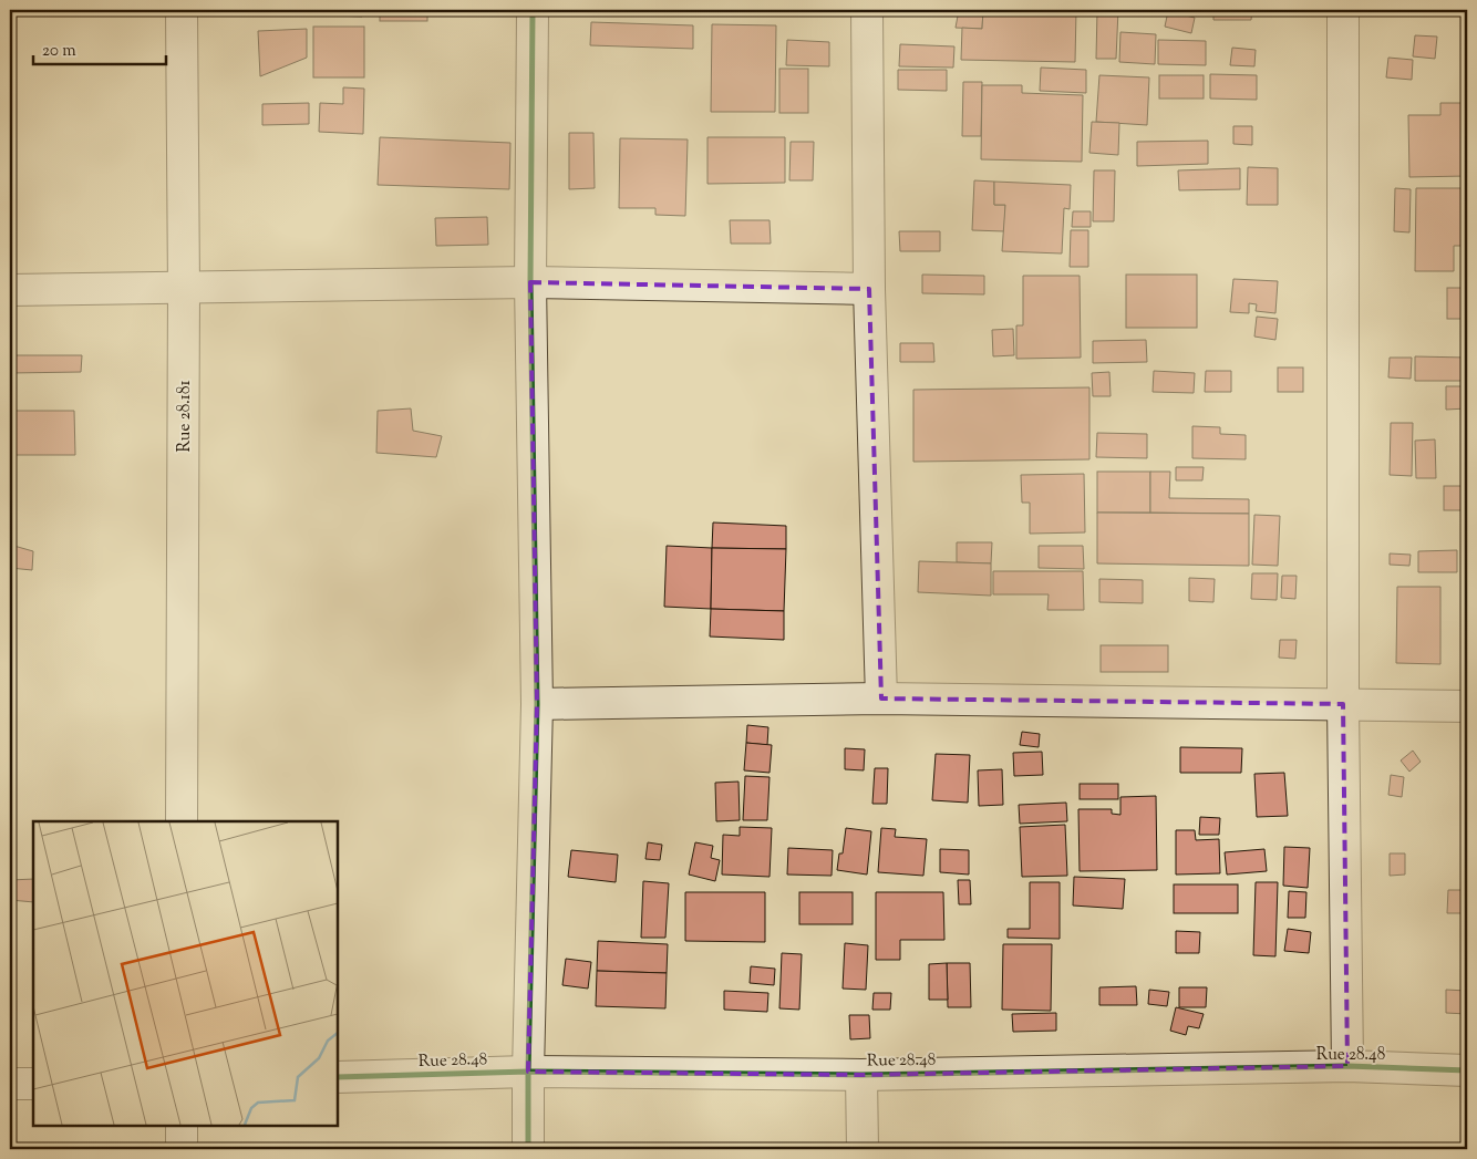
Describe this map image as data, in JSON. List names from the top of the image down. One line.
{"streets":{"street":["Rue 28.181","Rue 28.48"]},"scale_bar":"20 m"}
